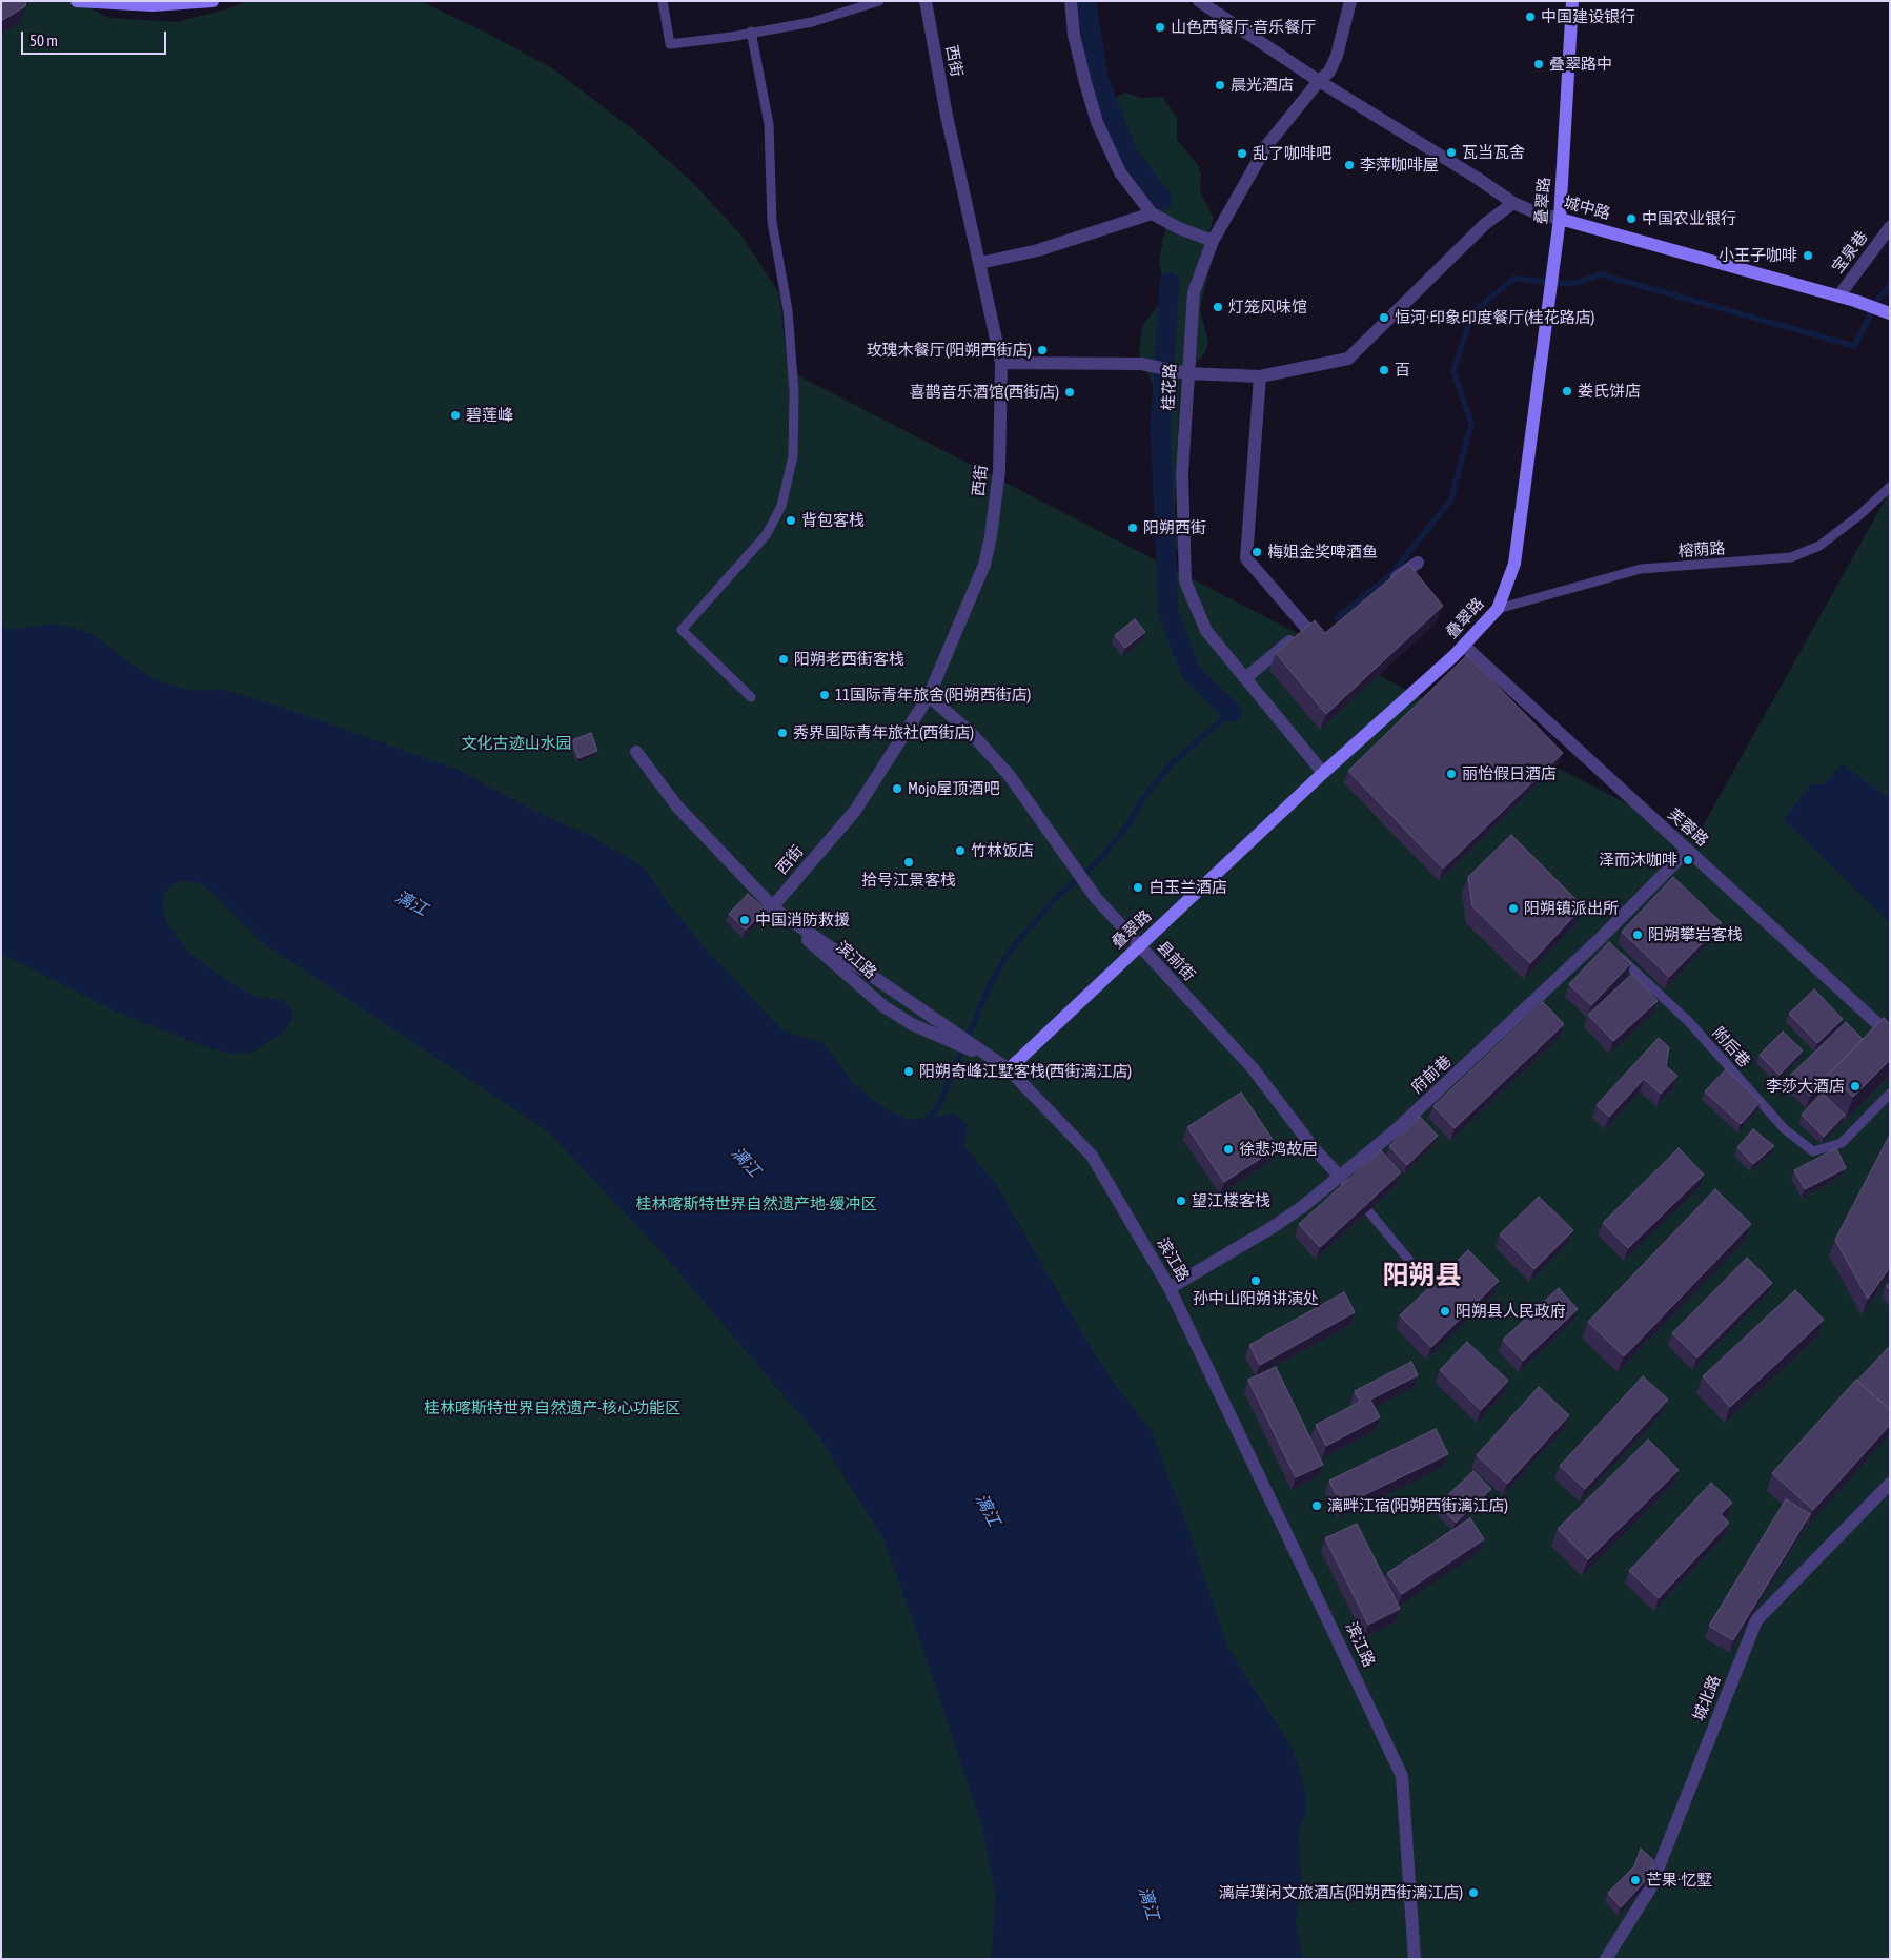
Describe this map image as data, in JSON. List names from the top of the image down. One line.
{"streets":{"street":["西街","叠翠路","城中路","宝泉巷","桂花路","芙蓉路","滨江路","县前街","府前巷","城北路"],"lane":["榕荫路","附后巷"]},"crossings":[["西街","滨江路"],["西街","县前街"],["叠翠路","城中路"],["叠翠路","桂花路"],["叠翠路","榕荫路"],["叠翠路","芙蓉路"],["叠翠路","滨江路"],["叠翠路","县前街"],["城中路","宝泉巷"],["城中路","桂花路"],["芙蓉路","府前巷"],["滨江路","府前巷"],["县前街","府前巷"],["附后巷","府前巷"]],"districts":["阳朔县"],"water":["漓江"],"parks":["文化古迹山水园","桂林喀斯特世界自然遗产地-缓冲区","桂林喀斯特世界自然遗产-核心功能区"],"places":["中国建设银行","山色西餐厅·音乐餐厅","叠翠路中","晨光酒店","瓦当瓦舍","乱了咖啡吧","李萍咖啡屋","中国农业银行","小王子咖啡","灯笼风味馆","恒河·印象印度餐厅(桂花路店)","玫瑰木餐厅(阳朔西街店)","百","娄氏饼店","喜鹊音乐酒馆(西街店)","碧莲峰","背包客栈","阳朔西街","梅姐金奖啤酒鱼","阳朔老西街客栈","11国际青年旅舍(阳朔西街店)","秀界国际青年旅社(西街店)","丽怡假日酒店","Mojo屋顶酒吧","竹林饭店","泽而沐咖啡","拾号江景客栈","白玉兰酒店","阳朔镇派出所","中国消防救援","阳朔攀岩客栈","阳朔奇峰江墅客栈(西街漓江店)","李莎大酒店","徐悲鸿故居","望江楼客栈","孙中山阳朔讲演处","阳朔县人民政府","漓畔江宿(阳朔西街漓江店)","芒果·忆墅","漓岸璞闲文旅酒店(阳朔西街漓江店)"],"scale_bar":"50 m"}
